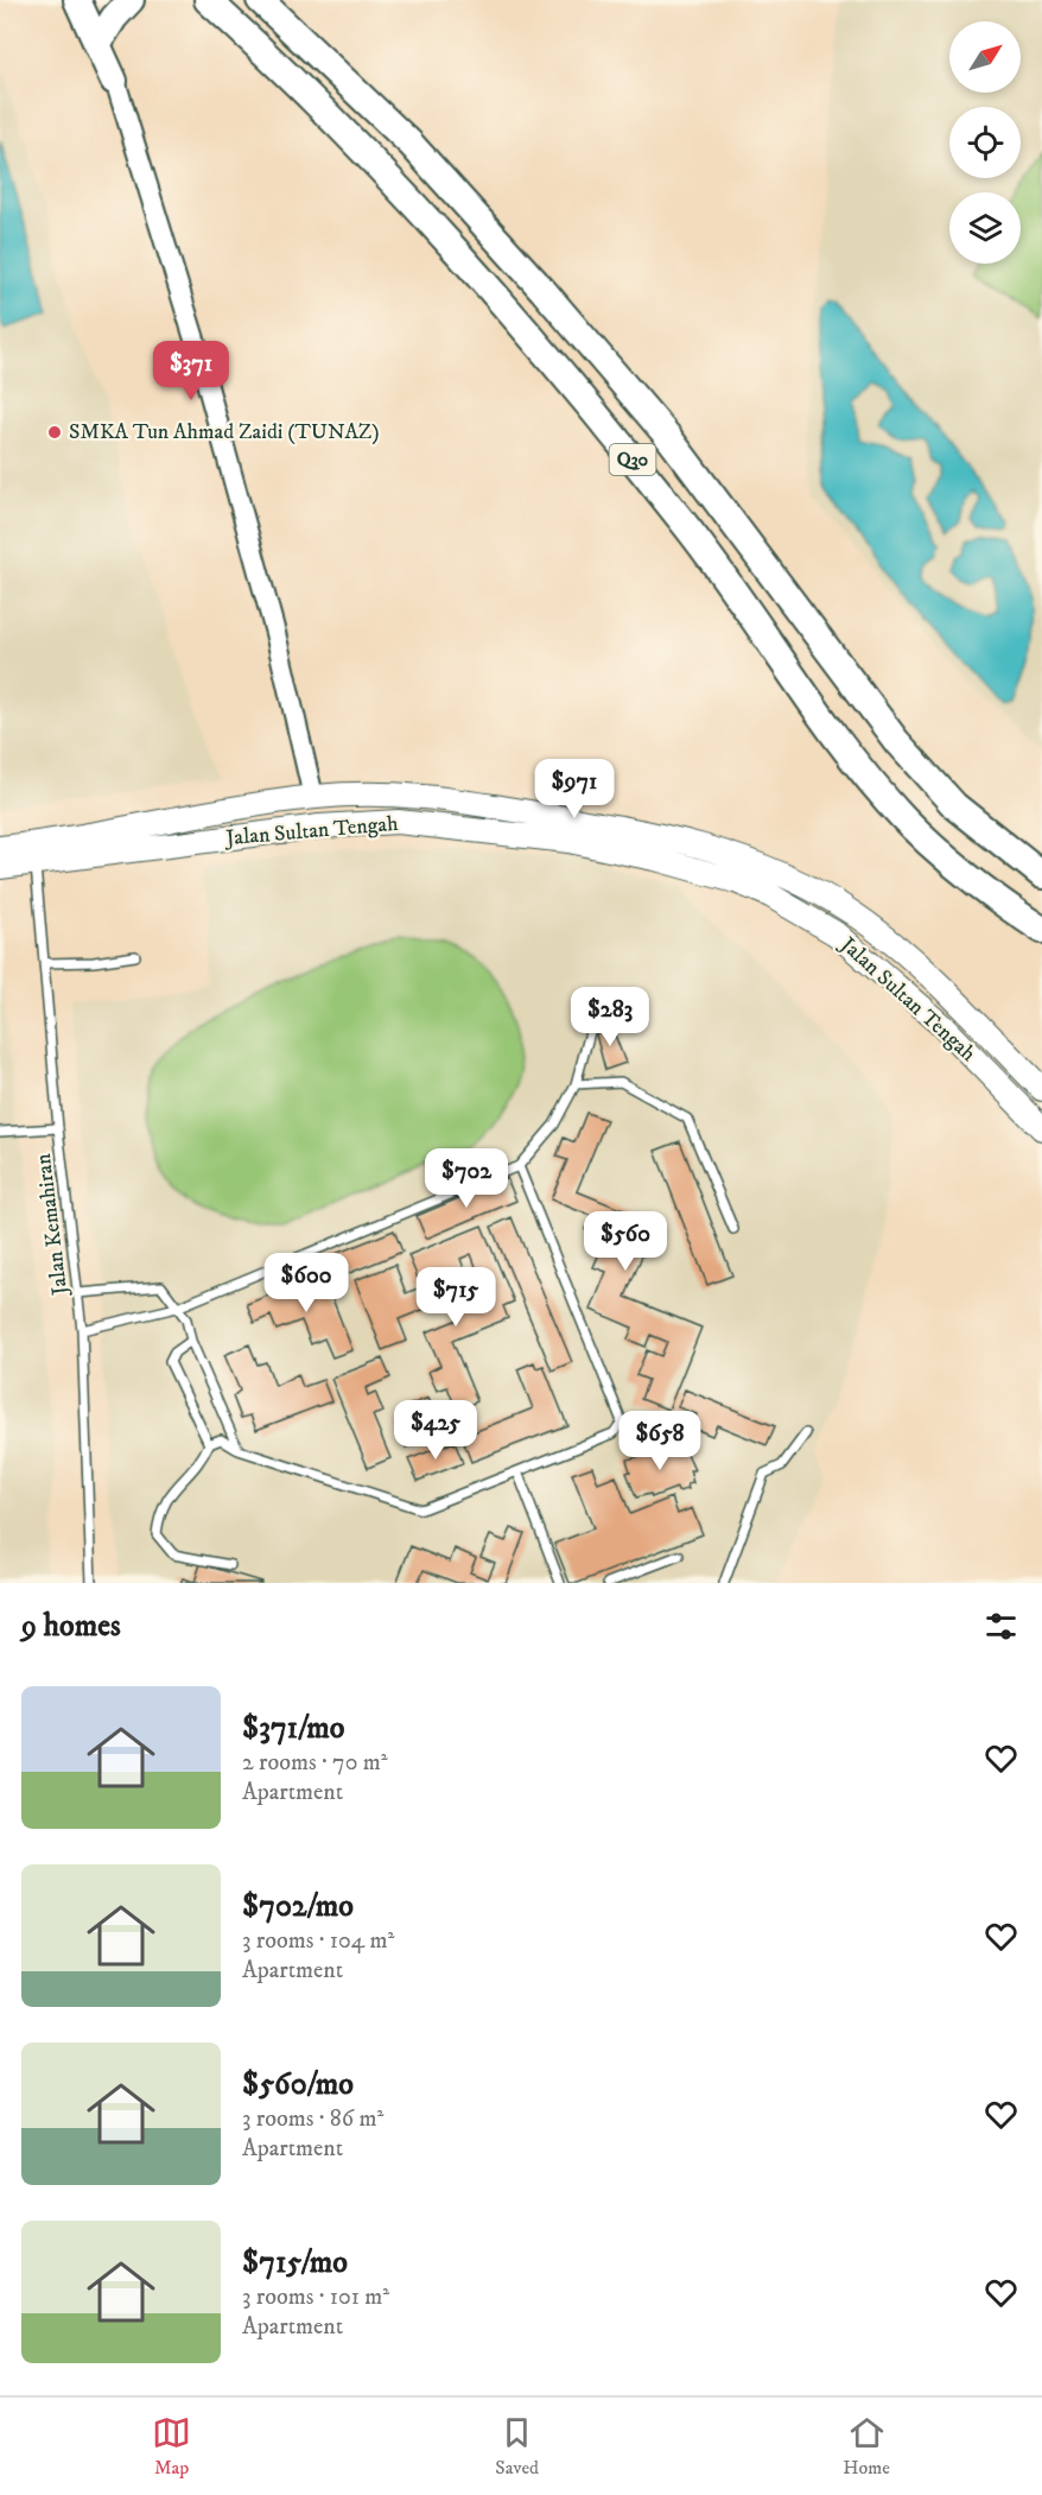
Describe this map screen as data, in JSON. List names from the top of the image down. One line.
{"streets":{"main road":["Q30","Jalan Sultan Tengah"],"lane":["Jalan Kemahiran"]},"crossings":[["Jalan Sultan Tengah","Jalan Kemahiran"]],"places":["SMKA Tun Ahmad Zaidi (TUNAZ)"],"north":"top right","page":{"price":["$371","$971","$283","$702","$560","$600","$715","$425","$658"],"heading":"9 homes","list":[{"name":"$371/mo","note":"2 rooms · 70 m² · Apartment"},{"name":"$702/mo","note":"3 rooms · 104 m² · Apartment"},{"name":"$560/mo","note":"3 rooms · 86 m² · Apartment"},{"name":"$715/mo","note":"3 rooms · 101 m² · Apartment"}],"tabs":["Map","Saved","Home"]}}
